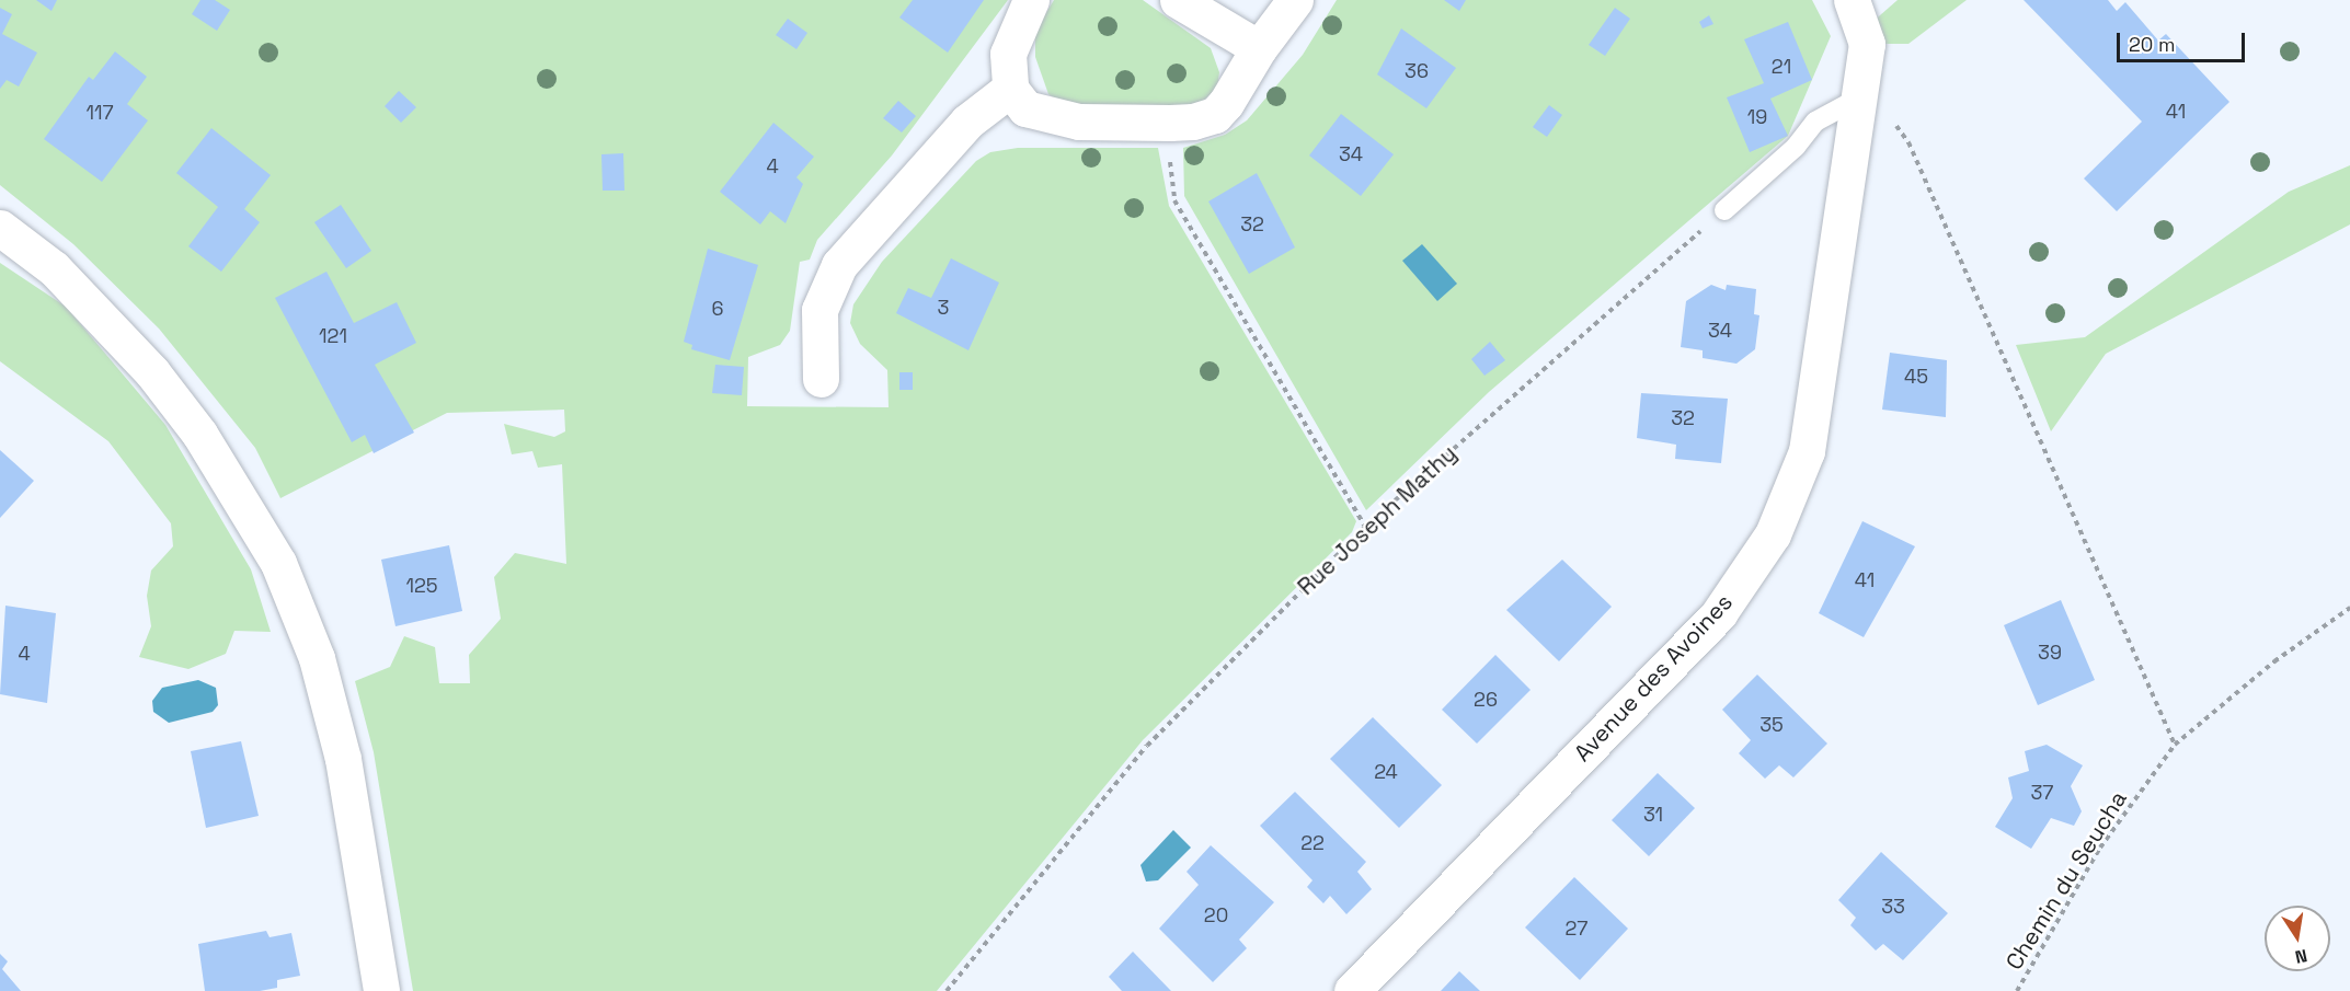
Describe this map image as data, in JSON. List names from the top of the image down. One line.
{"streets":{"street":["Avenue des Avoines"],"path":["Rue Joseph Mathy","Chemin du Seucha"]},"house_numbers":["21","36","41","117","19","34","4","32","3","6","34","121","45","32","41","125","39","4","26","35","24","37","31","22","33","20","27"],"scale_bar":"20 m","north":"bottom"}
